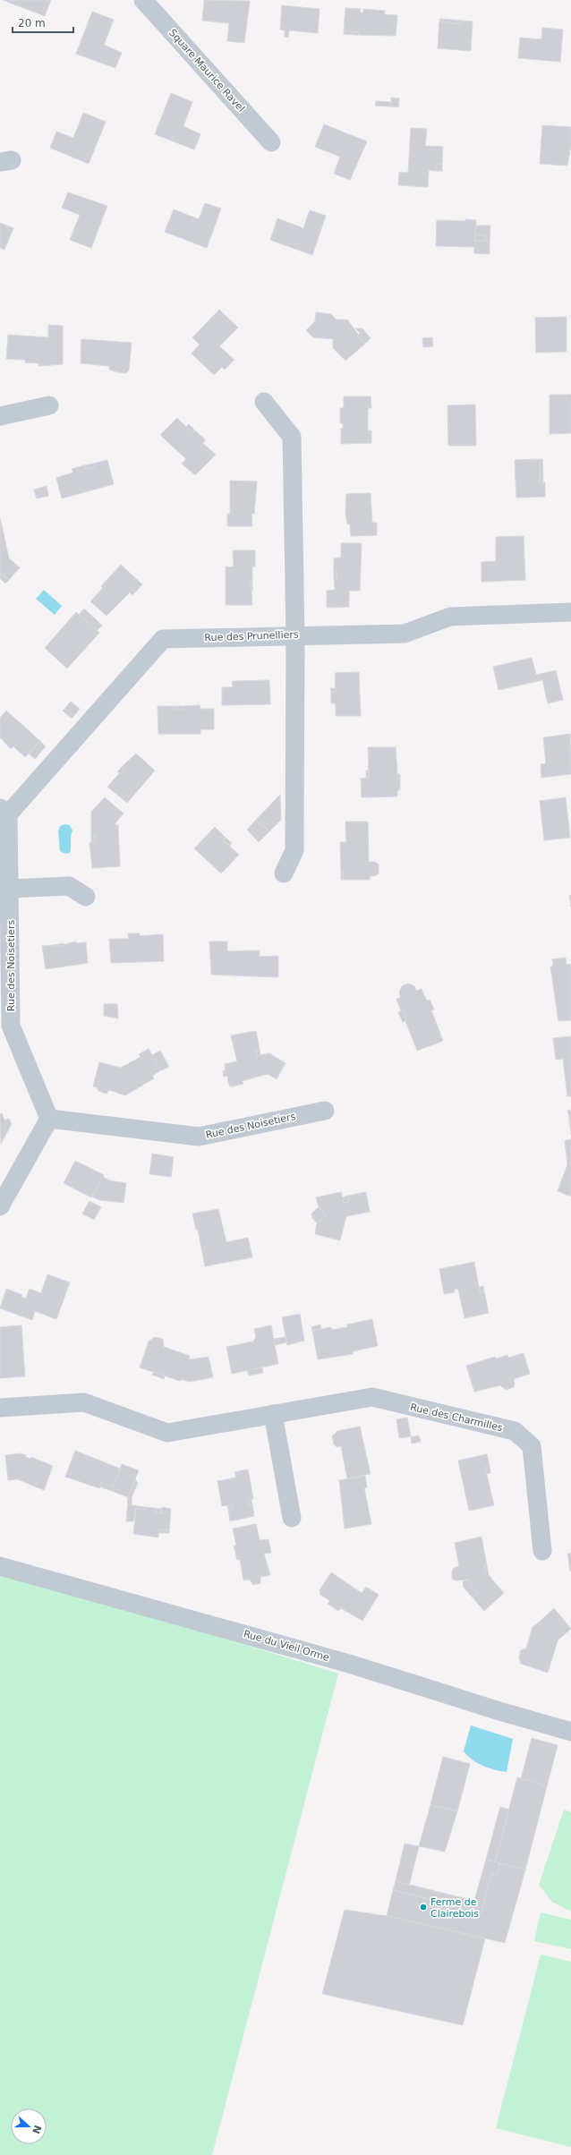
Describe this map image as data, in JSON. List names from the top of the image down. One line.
{"streets":{"street":["Square Maurice Ravel","Rue des Prunelliers","Rue des Noisetiers","Rue des Charmilles","Rue du Vieil Orme"]},"crossings":[["Rue des Prunelliers","Rue des Noisetiers"]],"places":["Ferme de Clairebois"],"scale_bar":"20 m","north":"right"}
